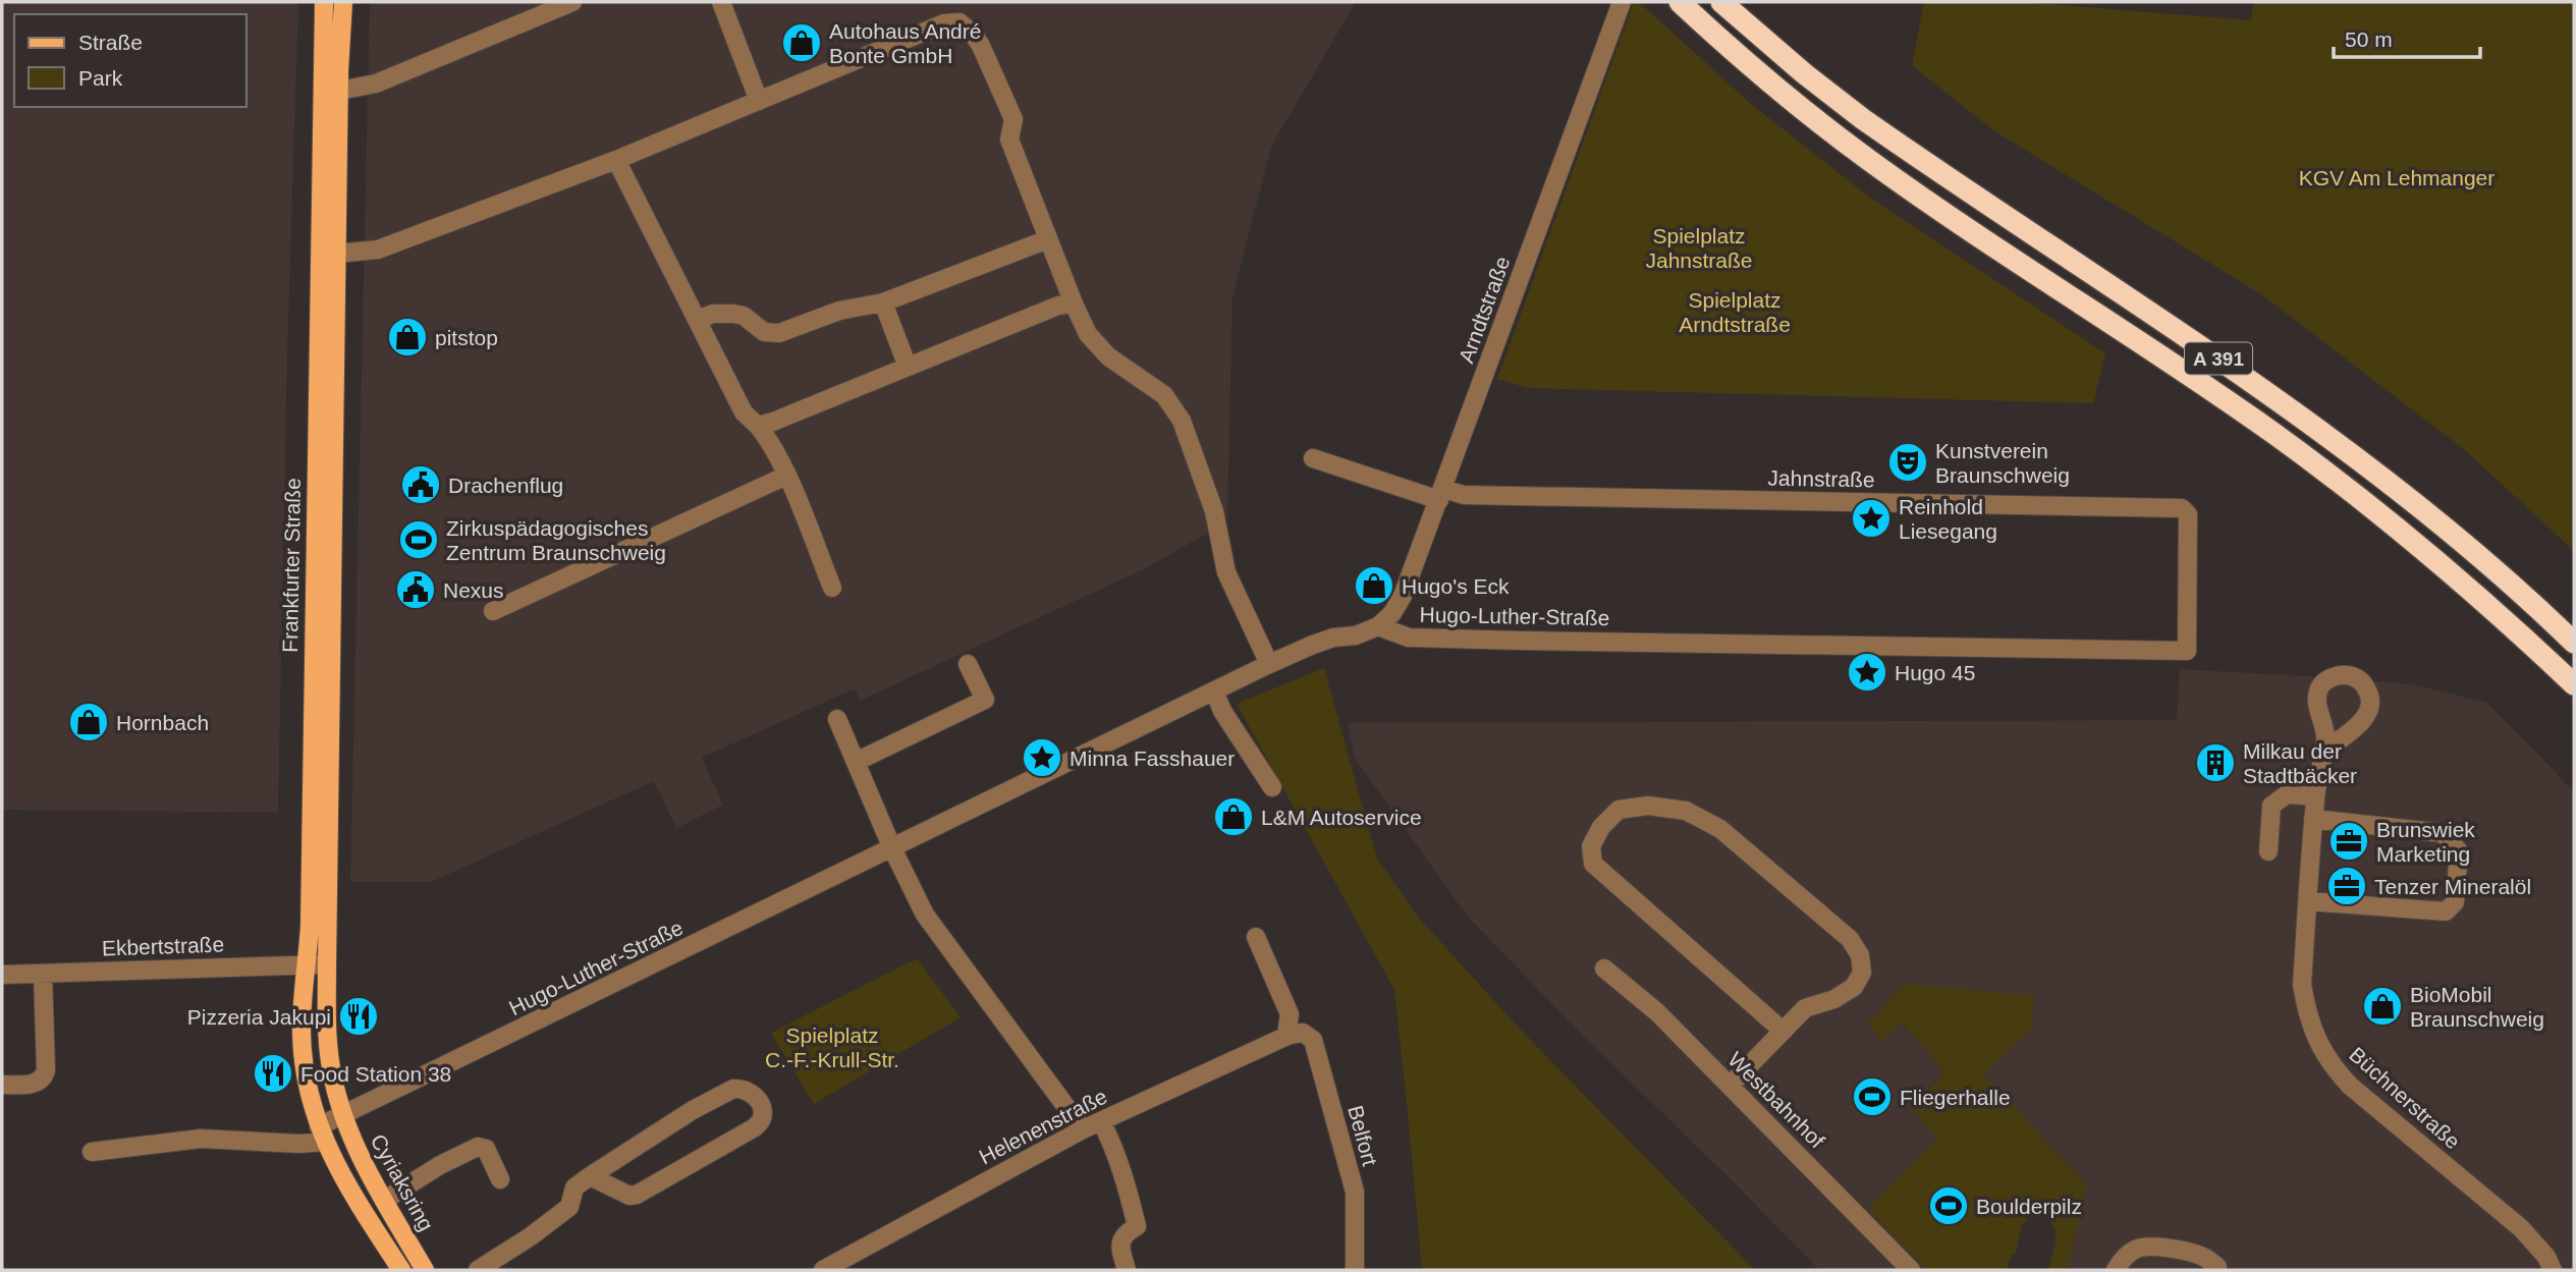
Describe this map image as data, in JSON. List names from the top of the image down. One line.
{"streets":{"highway":["A 391"],"main road":["Frankfurter Straße","Cyriaksring"],"street":["Arndtstraße","Jahnstraße","Hugo-Luther-Straße","Ekbertstraße","Büchnerstraße","Westbahnhof","Helenenstraße","Belfort"]},"crossings":[["Arndtstraße","Jahnstraße"],["Arndtstraße","Hugo-Luther-Straße"],["Jahnstraße","Hugo-Luther-Straße"],["Frankfurter Straße","Hugo-Luther-Straße"],["Frankfurter Straße","Ekbertstraße"],["Frankfurter Straße","Cyriaksring"],["Hugo-Luther-Straße","Cyriaksring"],["Helenenstraße","Belfort"]],"parks":["KGV Am Lehmanger","Spielplatz Jahnstraße","Spielplatz Arndtstraße","Spielplatz C.-F.-Krull-Str."],"places":{"shop":["Autohaus André Bonte GmbH","pitstop","Hugo's Eck","Hornbach","L&M Autoservice","BioMobil Braunschweig"],"theatre":["Kunstverein Braunschweig"],"public building":["Drachenflug","Nexus"],"place":["Reinhold Liesegang","Hugo 45","Minna Fasshauer"],"sports":["Zirkuspädagogisches Zentrum Braunschweig","Fliegerhalle","Boulderpilz"],"building":["Milkau der Stadtbäcker"],"office":["Brunswiek Marketing","Tenzer Mineralöl"],"restaurant":["Pizzeria Jakupi","Food Station 38"]},"legend":["Straße","Park"],"scale_bar":"50 m"}
